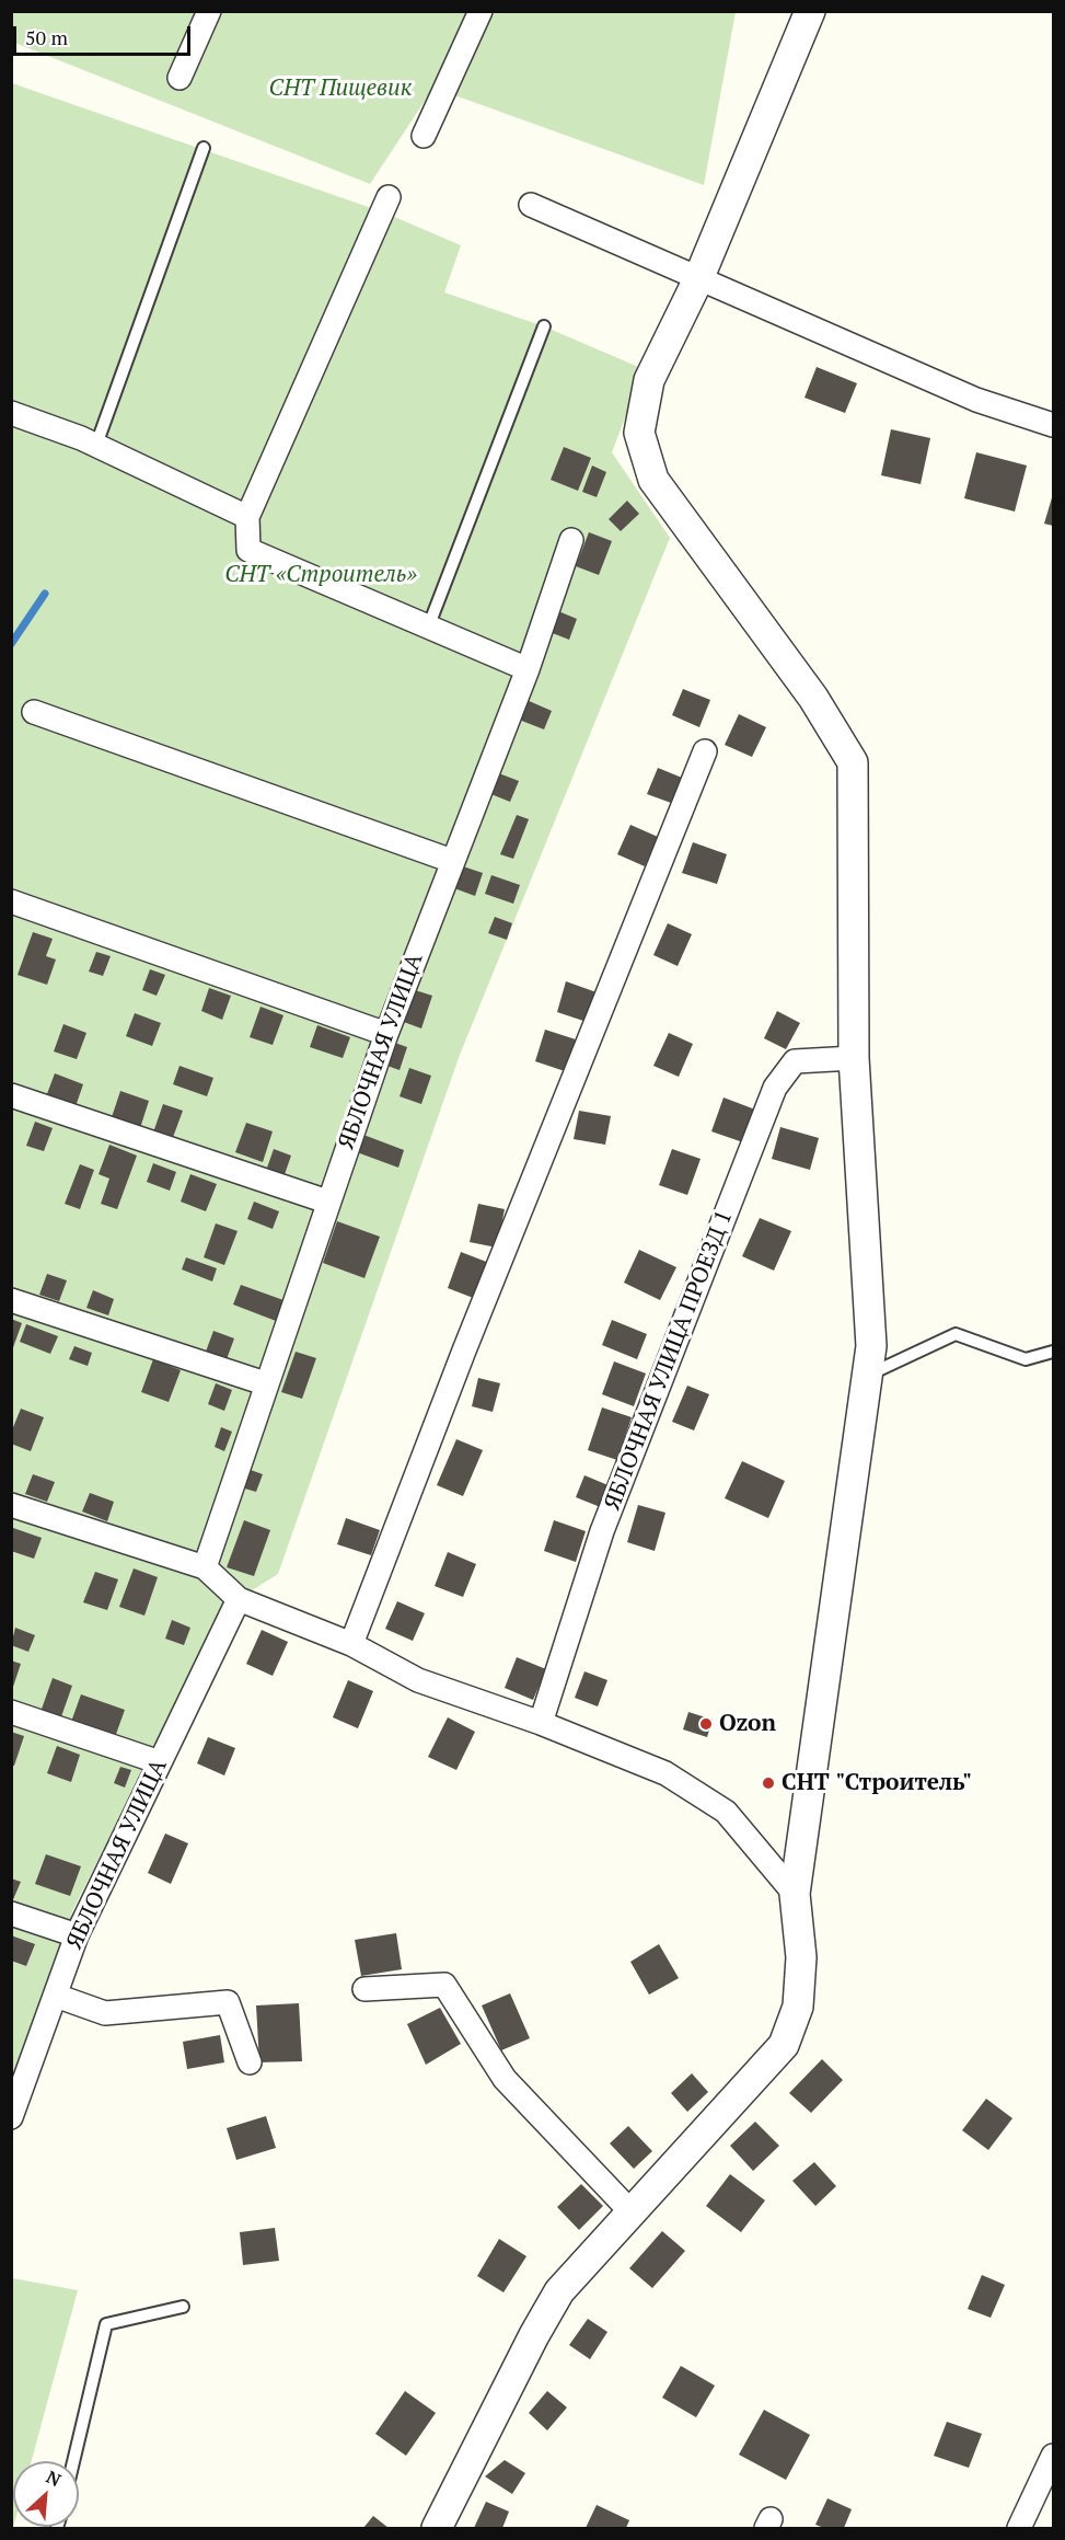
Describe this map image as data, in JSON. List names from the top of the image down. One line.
{"streets":{"street":["ЯБЛОЧНАЯ УЛИЦА","ЯБЛОЧНАЯ УЛИЦА ПРОЕЗД 1"]},"parks":["СНТ Пищевик","СНТ «Строитель»"],"places":["Ozon","СНТ \"Строитель\""],"scale_bar":"50 m","north":"top right"}
